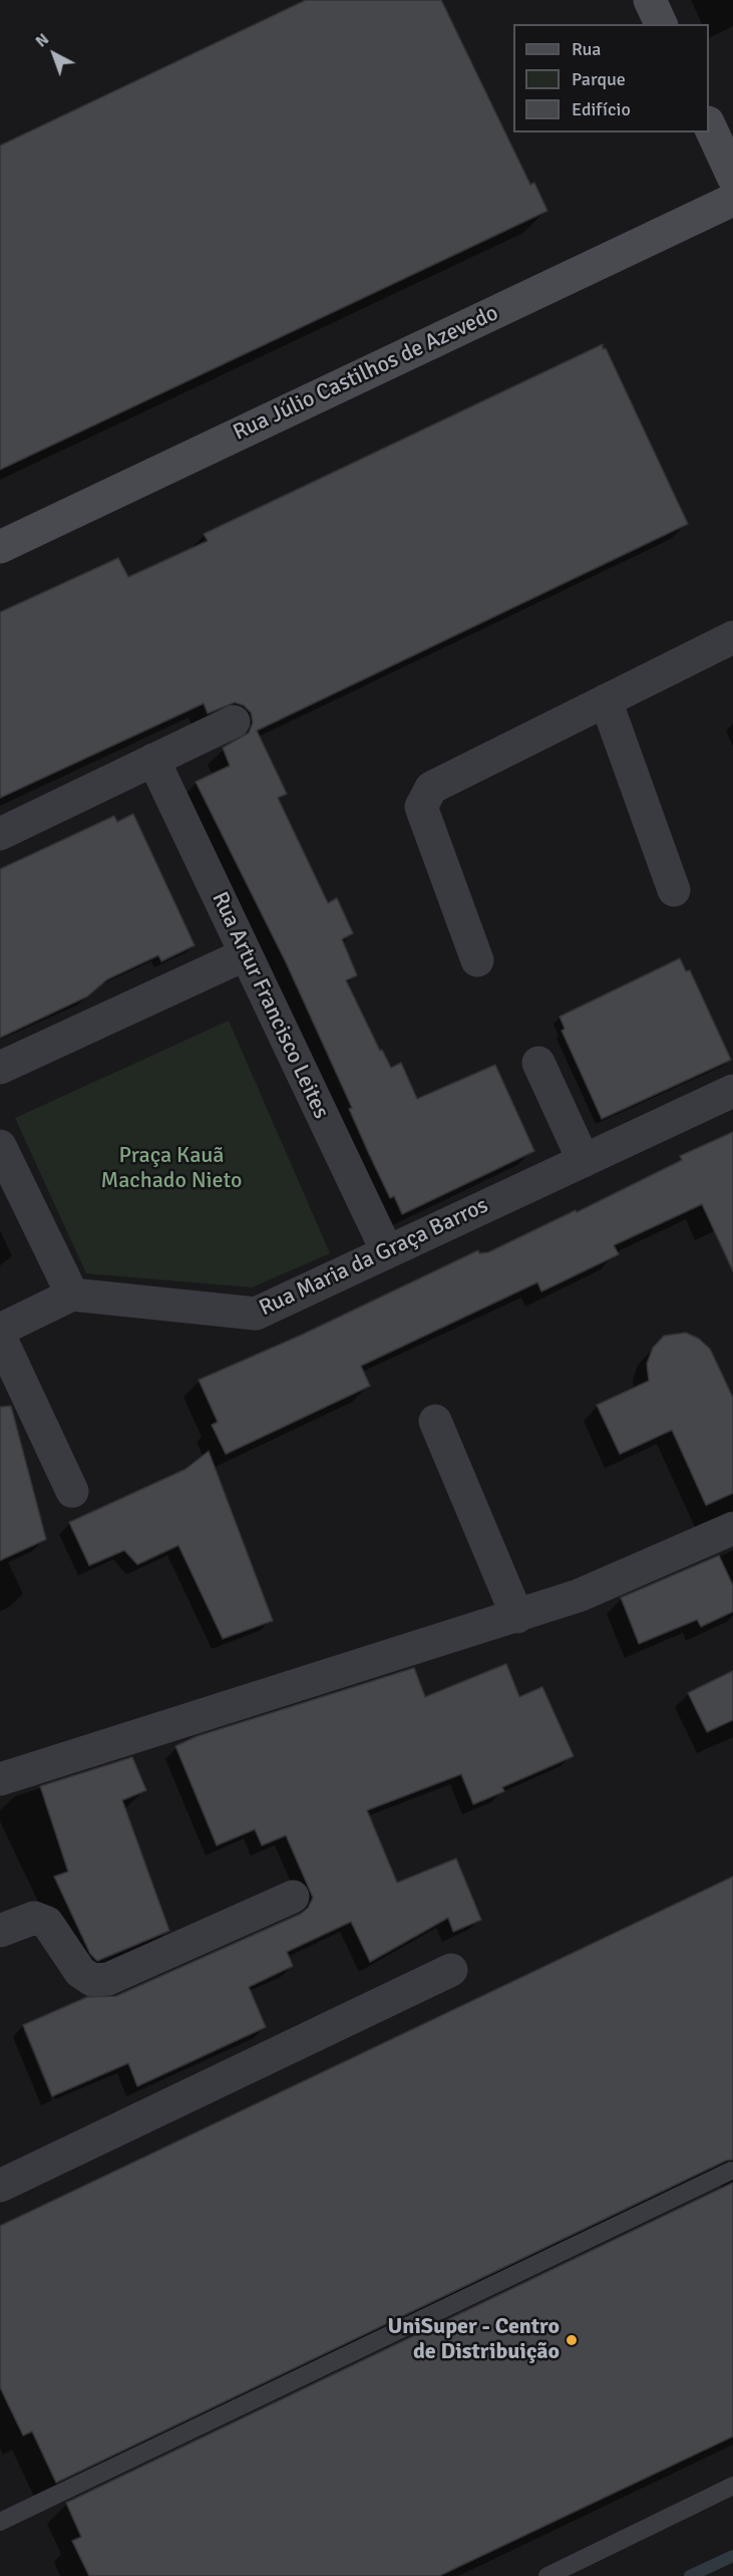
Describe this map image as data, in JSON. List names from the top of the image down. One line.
{"streets":{"street":["Rua Júlio Castilhos de Azevedo","Rua Artur Francisco Leites","Rua Maria da Graça Barros"]},"crossings":[["Rua Artur Francisco Leites","Rua Maria da Graça Barros"]],"parks":["Praça Kauã Machado Nieto"],"places":["UniSuper - Centro de Distribuição"],"legend":["Rua","Parque","Edifício"],"north":"top left"}
